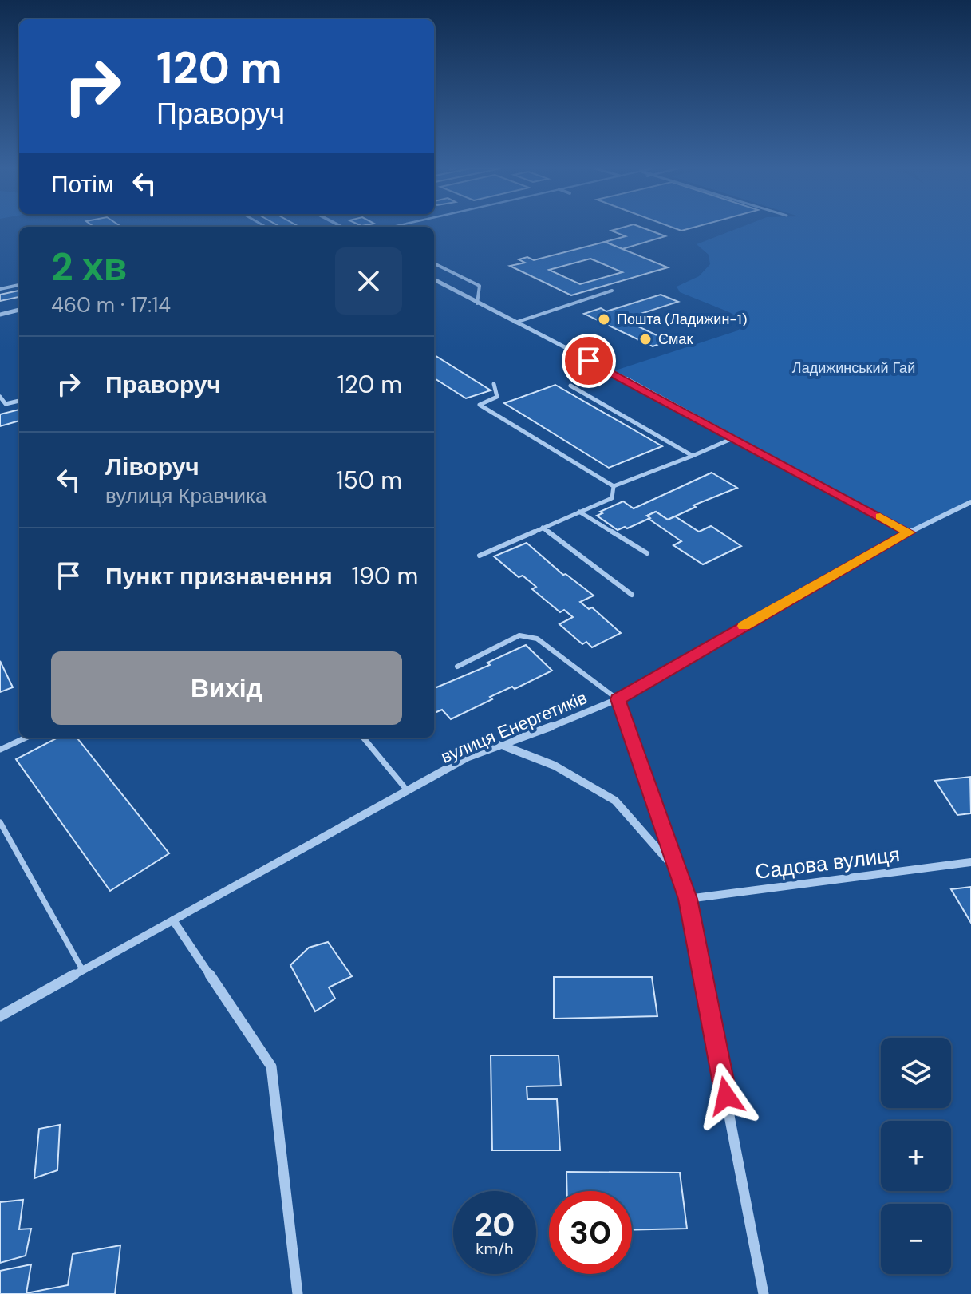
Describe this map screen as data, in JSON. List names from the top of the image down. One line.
{"streets":{"street":["вулиця Енергетиків","Садова вулиця"]},"parks":["Ладижинський Гай"],"places":["Пошта (Ладижин-1)","Смак"],"page":{"turn":["120 m","Праворуч"],"then":"Потім","heading":["2 хв","460 m · 17:14"],"list":[{"name":"Праворуч","value":"120 m"},{"name":"Ліворуч","note":"вулиця Кравчика","value":"150 m"},{"name":"Пункт призначення","value":"190 m"}],"buttons":"Вихід","map_buttons":["+","−"],"speed":"20 km/h","limit":"30"}}
